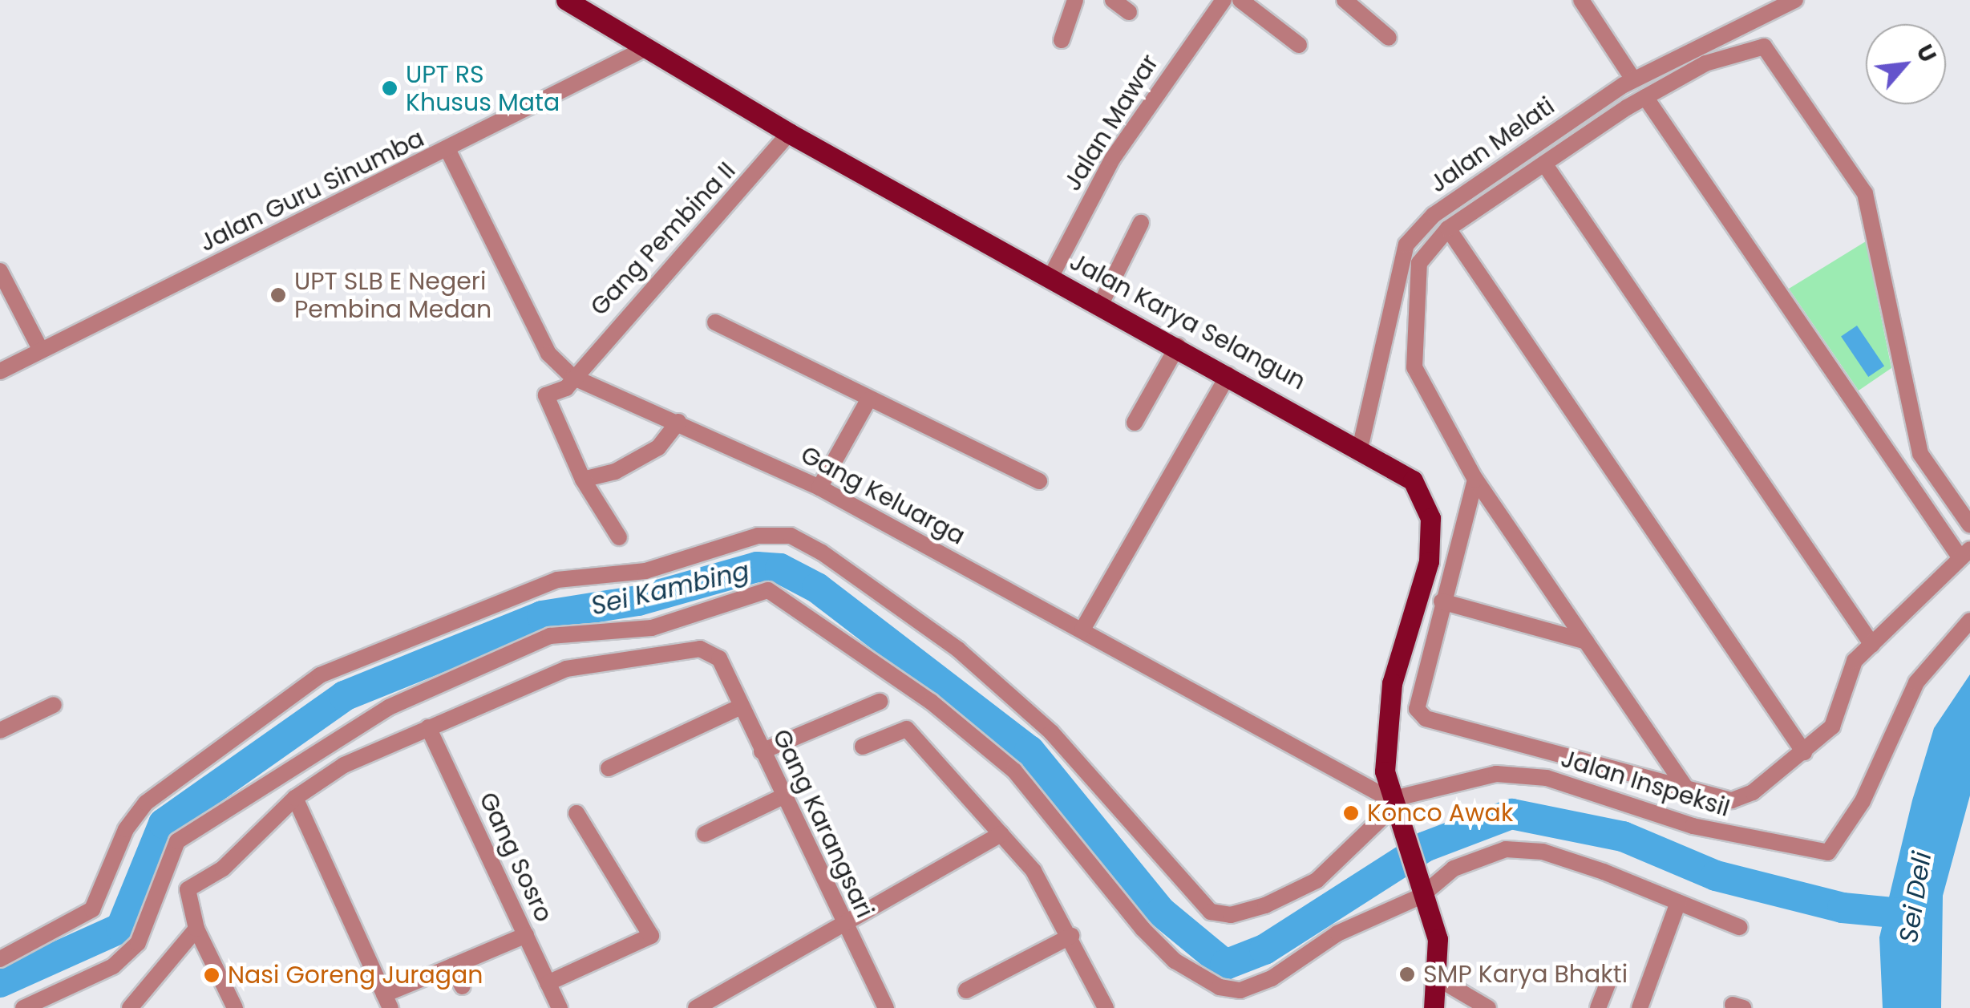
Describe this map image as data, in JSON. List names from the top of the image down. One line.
{"streets":{"main road":["Jalan Karya Selangun"],"street":["Jalan Mawar","Jalan Melati","Jalan Guru Sinumba","Gang Pembina II","Gang Keluarga","Jalan InspeksiI","Gang Karangsari","Gang Sosro"]},"crossings":[["Jalan Mawar","Jalan Karya Selangun"],["Jalan Melati","Jalan Karya Selangun"],["Jalan Guru Sinumba","Jalan Karya Selangun"],["Jalan Guru Sinumba","Gang Keluarga"],["Gang Pembina II","Jalan Karya Selangun"],["Gang Pembina II","Gang Keluarga"],["Jalan Karya Selangun","Gang Keluarga"],["Jalan Karya Selangun","Jalan InspeksiI"],["Gang Keluarga","Jalan InspeksiI"],["Gang Karangsari","Gang Sosro"]],"water":["Sei Kambing","Sei Deli"],"places":["UPT RS Khusus Mata","UPT SLB E Negeri Pembina Medan","Konco Awak","SMP Karya Bhakti","Nasi Goreng Juragan"],"north":"top right"}
